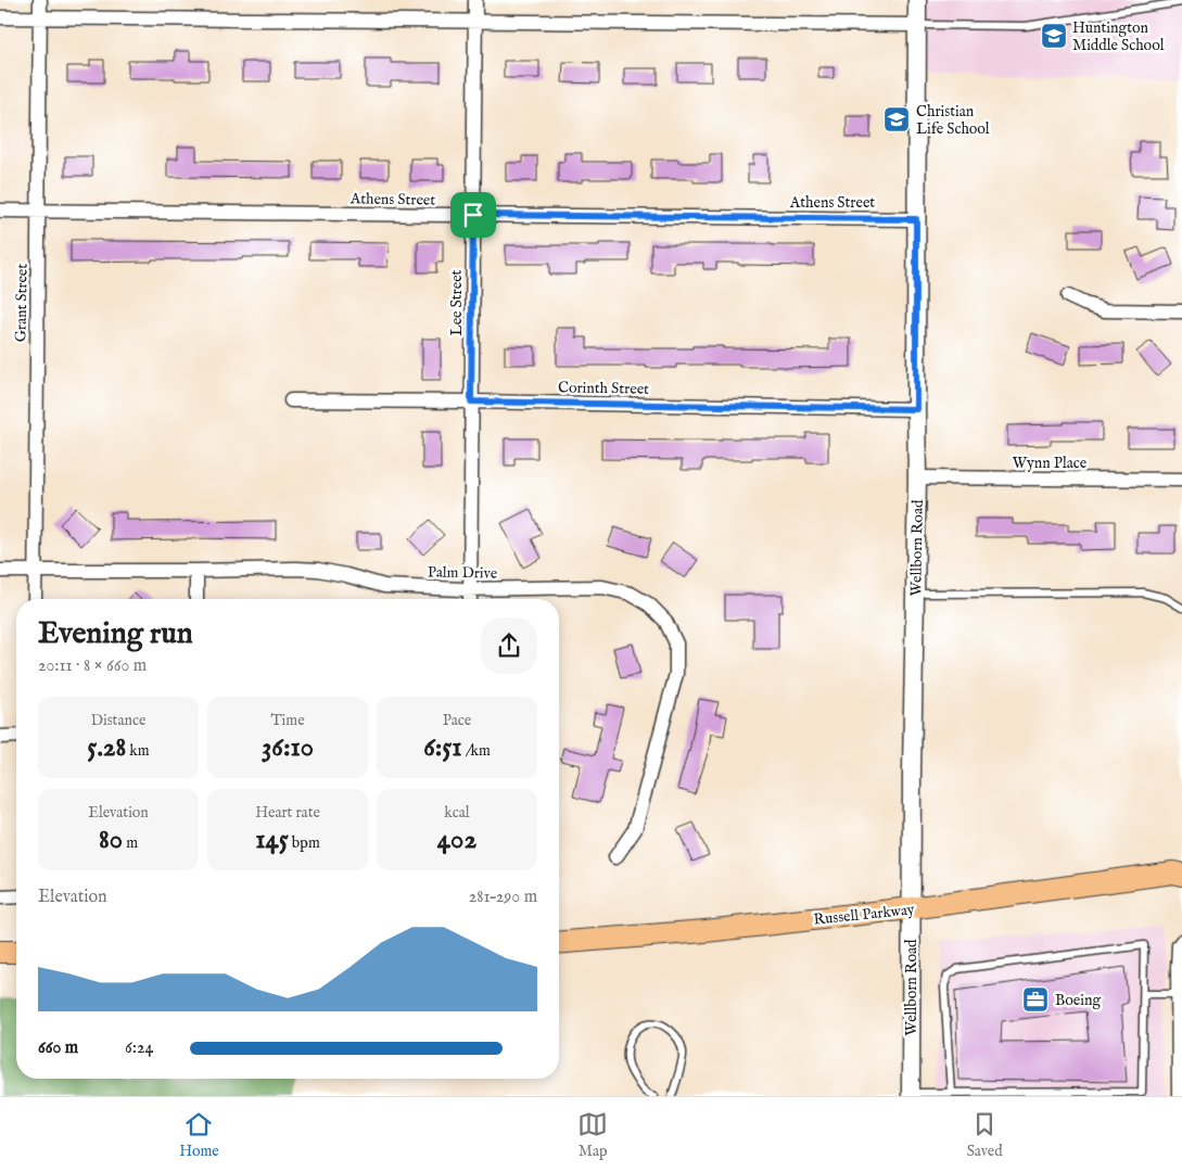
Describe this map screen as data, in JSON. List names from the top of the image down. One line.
{"streets":{"main road":["Russell Parkway"],"street":["Athens Street","Grant Street","Lee Street","Corinth Street","Wynn Place","Wellborn Road","Palm Drive"]},"crossings":[["Athens Street","Grant Street"],["Athens Street","Lee Street"],["Athens Street","Wellborn Road"],["Grant Street","Palm Drive"],["Lee Street","Corinth Street"],["Lee Street","Palm Drive"],["Corinth Street","Wellborn Road"],["Wynn Place","Wellborn Road"],["Wellborn Road","Russell Parkway"]],"places":{"school or university":["Huntington Middle School","Christian Life School"],"office":["Boeing"]},"page":{"heading":["Evening run","20:11 · 8 × 660 m"],"stats":[["Distance","5.28 km"],["Time","36:10"],["Pace","6:51 /km"],["Elevation","80 m"],["Heart rate","145 bpm"],["kcal","402"]],"chart":["Elevation","281–290 m"],"list":[{"name":"660 m","note":"6:24"}],"tabs":["Home","Map","Saved"]}}
